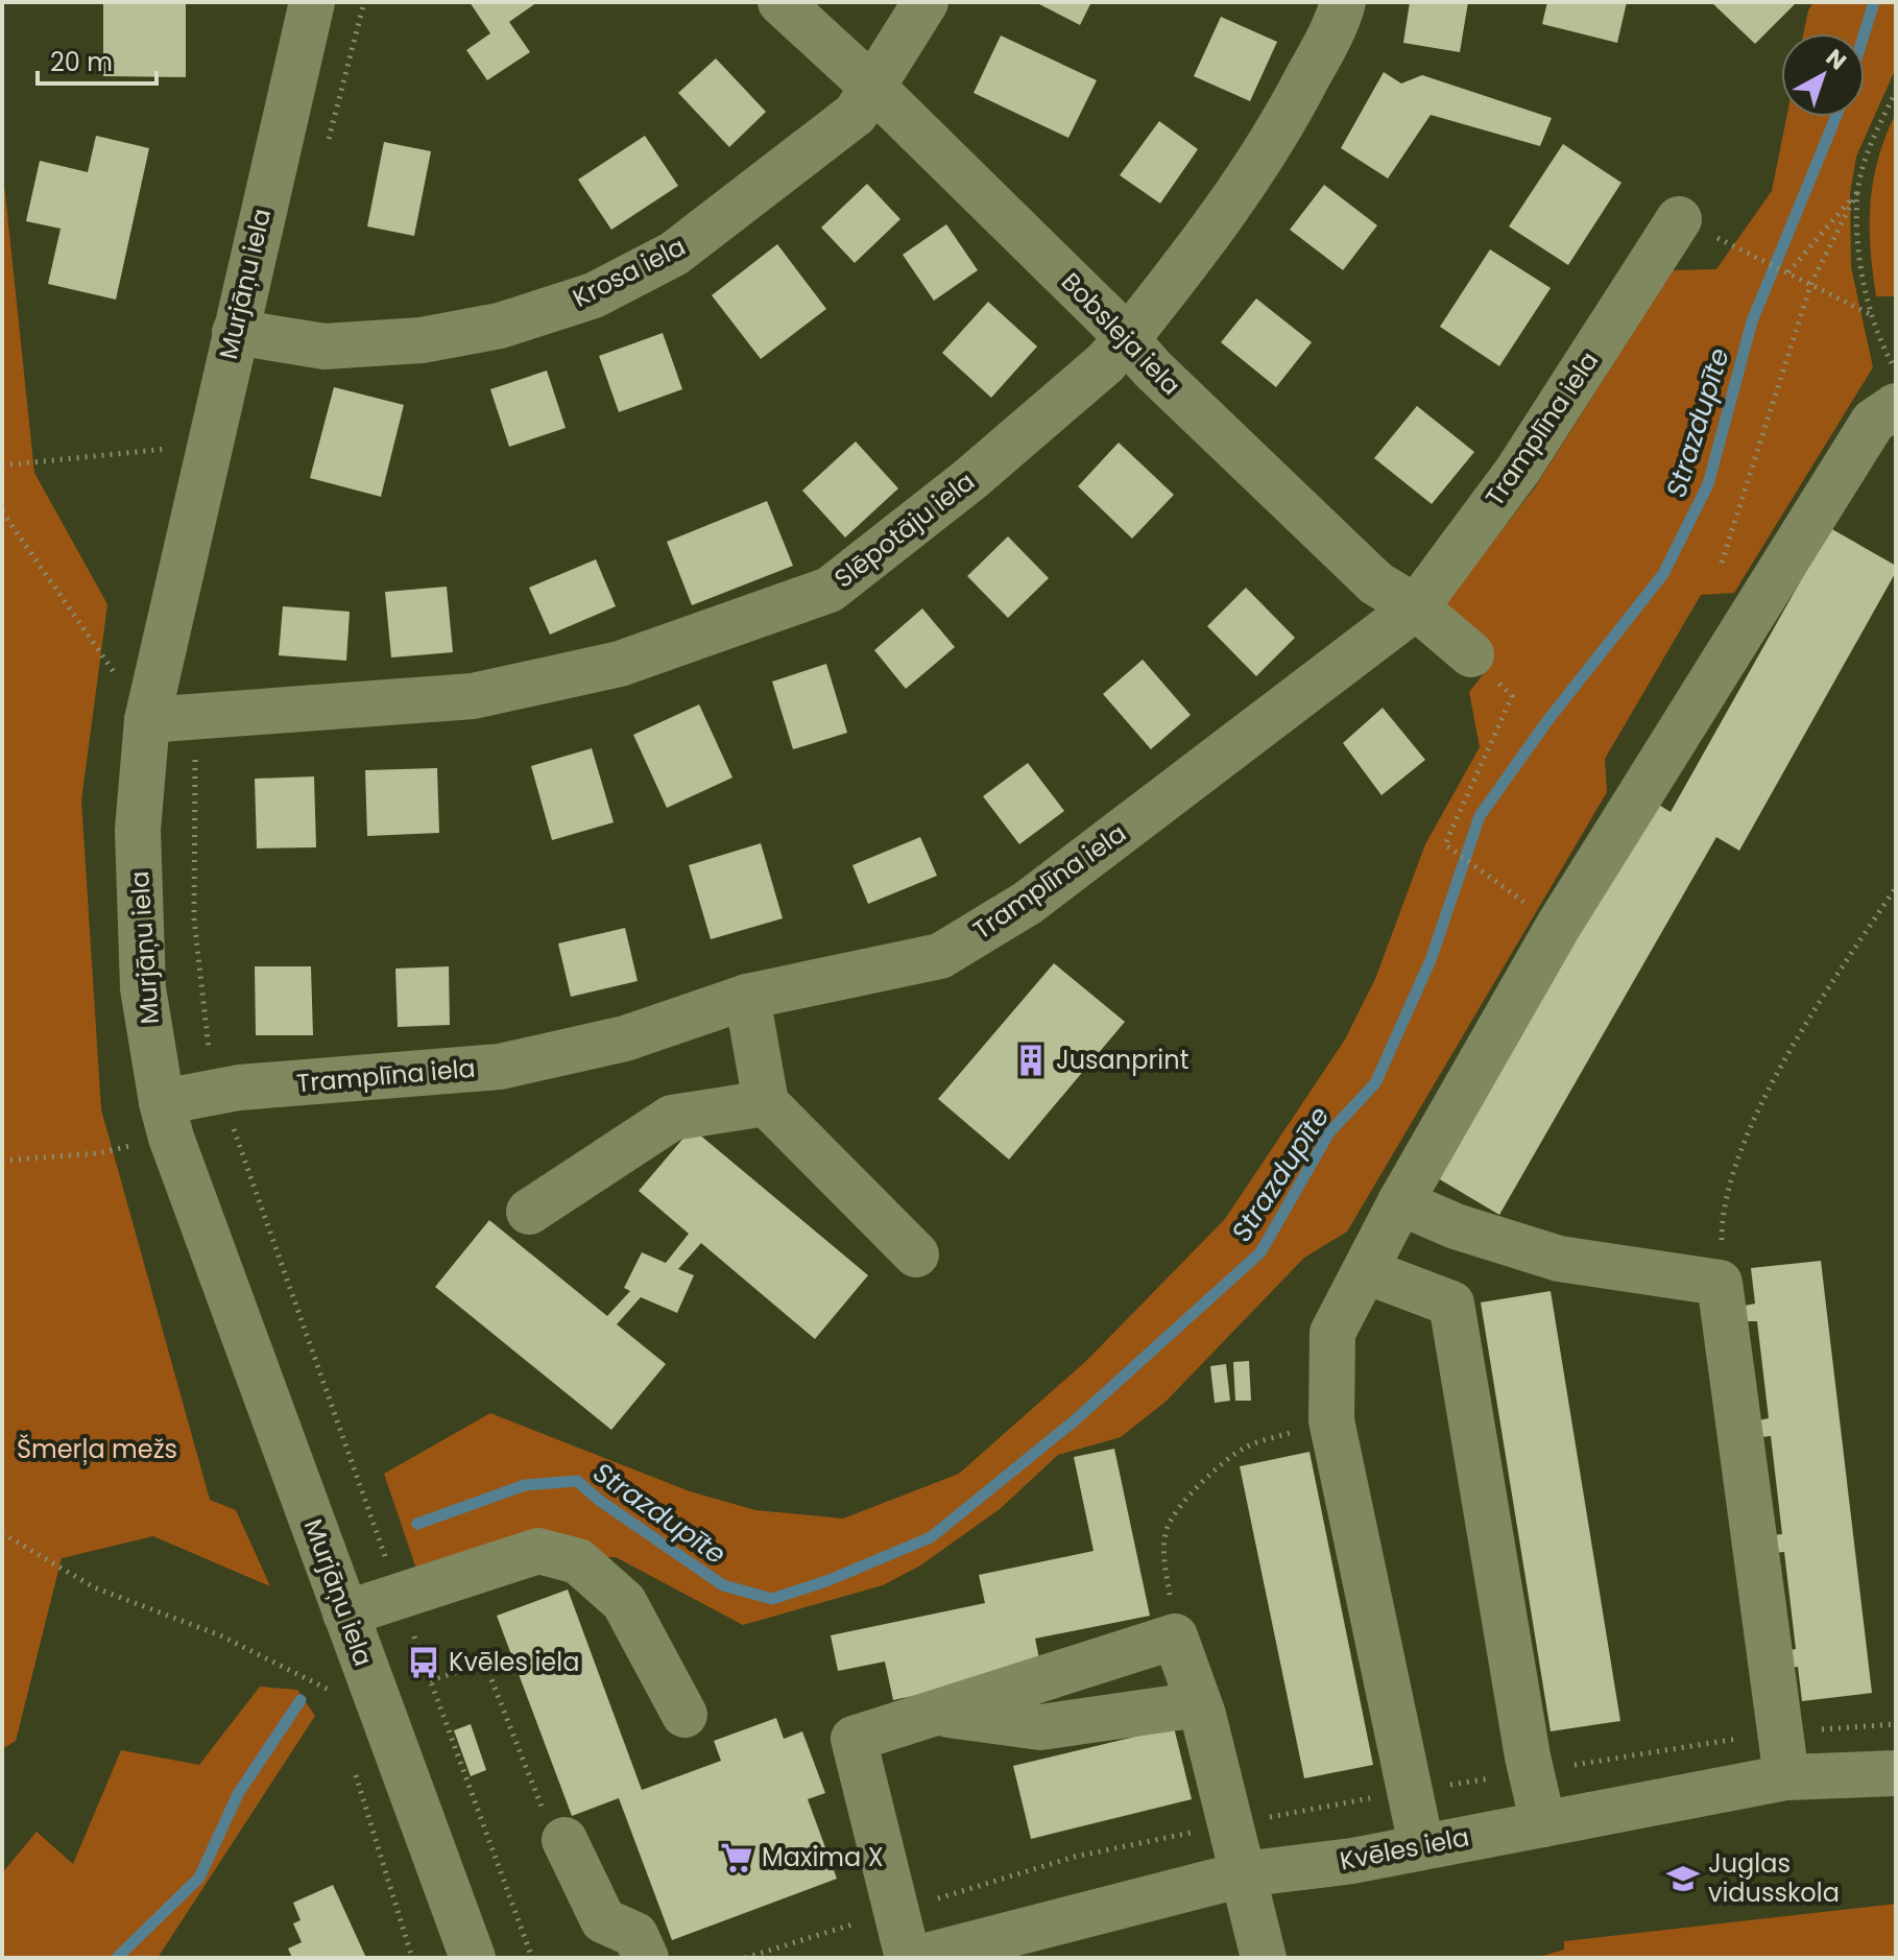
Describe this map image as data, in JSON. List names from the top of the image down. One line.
{"streets":{"street":["Krosa iela","Murjāņu iela","Bobsleja iela","Tramplīna iela","Slēpotāju iela","Kvēles iela"]},"crossings":[["Krosa iela","Murjāņu iela"],["Krosa iela","Bobsleja iela"],["Murjāņu iela","Tramplīna iela"],["Murjāņu iela","Slēpotāju iela"],["Bobsleja iela","Tramplīna iela"],["Bobsleja iela","Slēpotāju iela"]],"water":["Strazdupīte"],"parks":["Šmerļa mežs"],"places":{"building":["Jusanprint"],"bus stop":["Kvēles iela"],"supermarket":["Maxima X"],"school or university":["Juglas vidusskola"]},"scale_bar":"20 m","north":"top right"}
